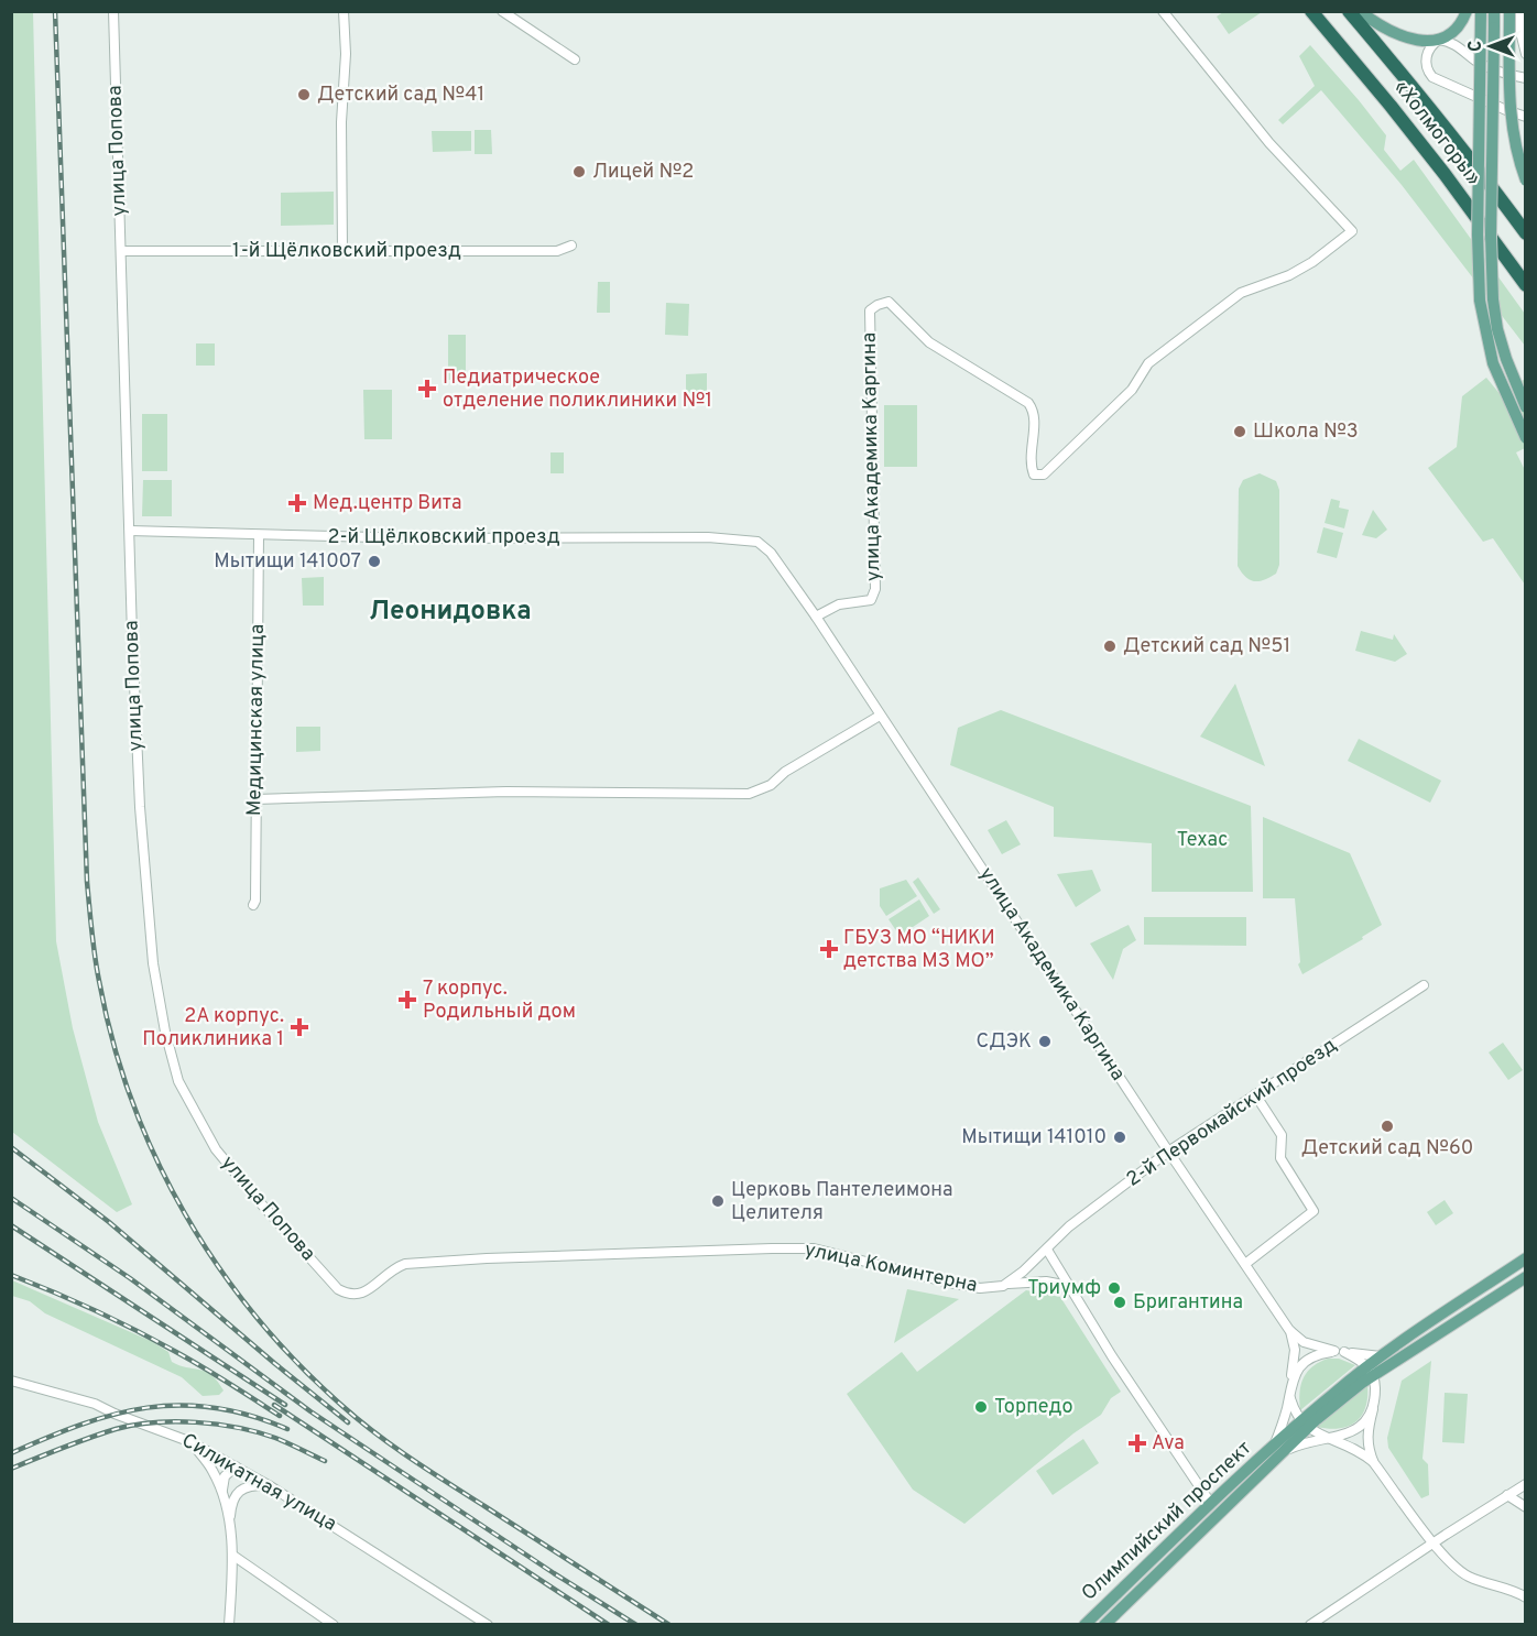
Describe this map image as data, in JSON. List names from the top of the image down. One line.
{"streets":{"highway":["«Холмогоры»"],"main road":["Олимпийский проспект"],"street":["улица Попова","1-й Щёлковский проезд","улица Академика Каргина","2-й Щёлковский проезд","Медицинская улица","2-й Первомайский проезд","улица Коминтерна","Силикатная улица"]},"crossings":[["улица Попова","1-й Щёлковский проезд"],["улица Попова","2-й Щёлковский проезд"],["улица Попова","улица Коминтерна"],["улица Академика Каргина","2-й Щёлковский проезд"],["улица Академика Каргина","2-й Первомайский проезд"],["2-й Щёлковский проезд","Медицинская улица"]],"districts":["Леонидовка"],"parks":["Техас"],"places":{"other":["Детский сад №41","Лицей №2","Школа №3","Мытищи 141007","Детский сад №51","СДЭК","Детский сад №60","Мытищи 141010","Церковь Пантелеимона Целителя","Триумф","Бригантина","Торпедо"],"health":["Педиатрическое отделение поликлиники №1","Мед.центр Вита","ГБУЗ МО “НИКИ детства МЗ МО”","7 корпус. Родильный дом","2А корпус. Поликлиника 1","Ava"]},"north":"left"}
